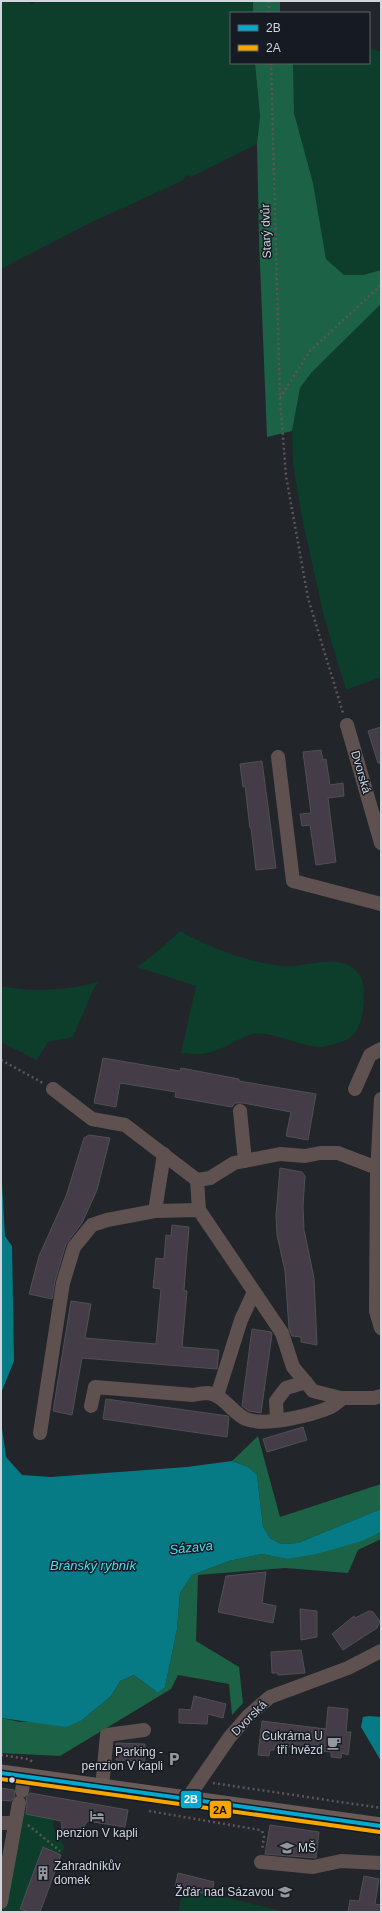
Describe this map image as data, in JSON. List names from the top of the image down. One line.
{"streets":{"street":["Dvorská"],"path":["Starý dvůr"]},"crossings":[["Starý dvůr","Dvorská"]],"water":["Sázava","Bránský rybník"],"places":{"cafe":["Cukrárna U tří hvězd"],"parking":["Parking - penzion V kapli"],"hotel":["penzion V kapli"],"school or university":["MŠ","Žďár nad Sázavou"],"building":["Zahradníkův domek"]},"lines":["transit line 2B","transit line 2A"],"legend":["2B","2A"]}
